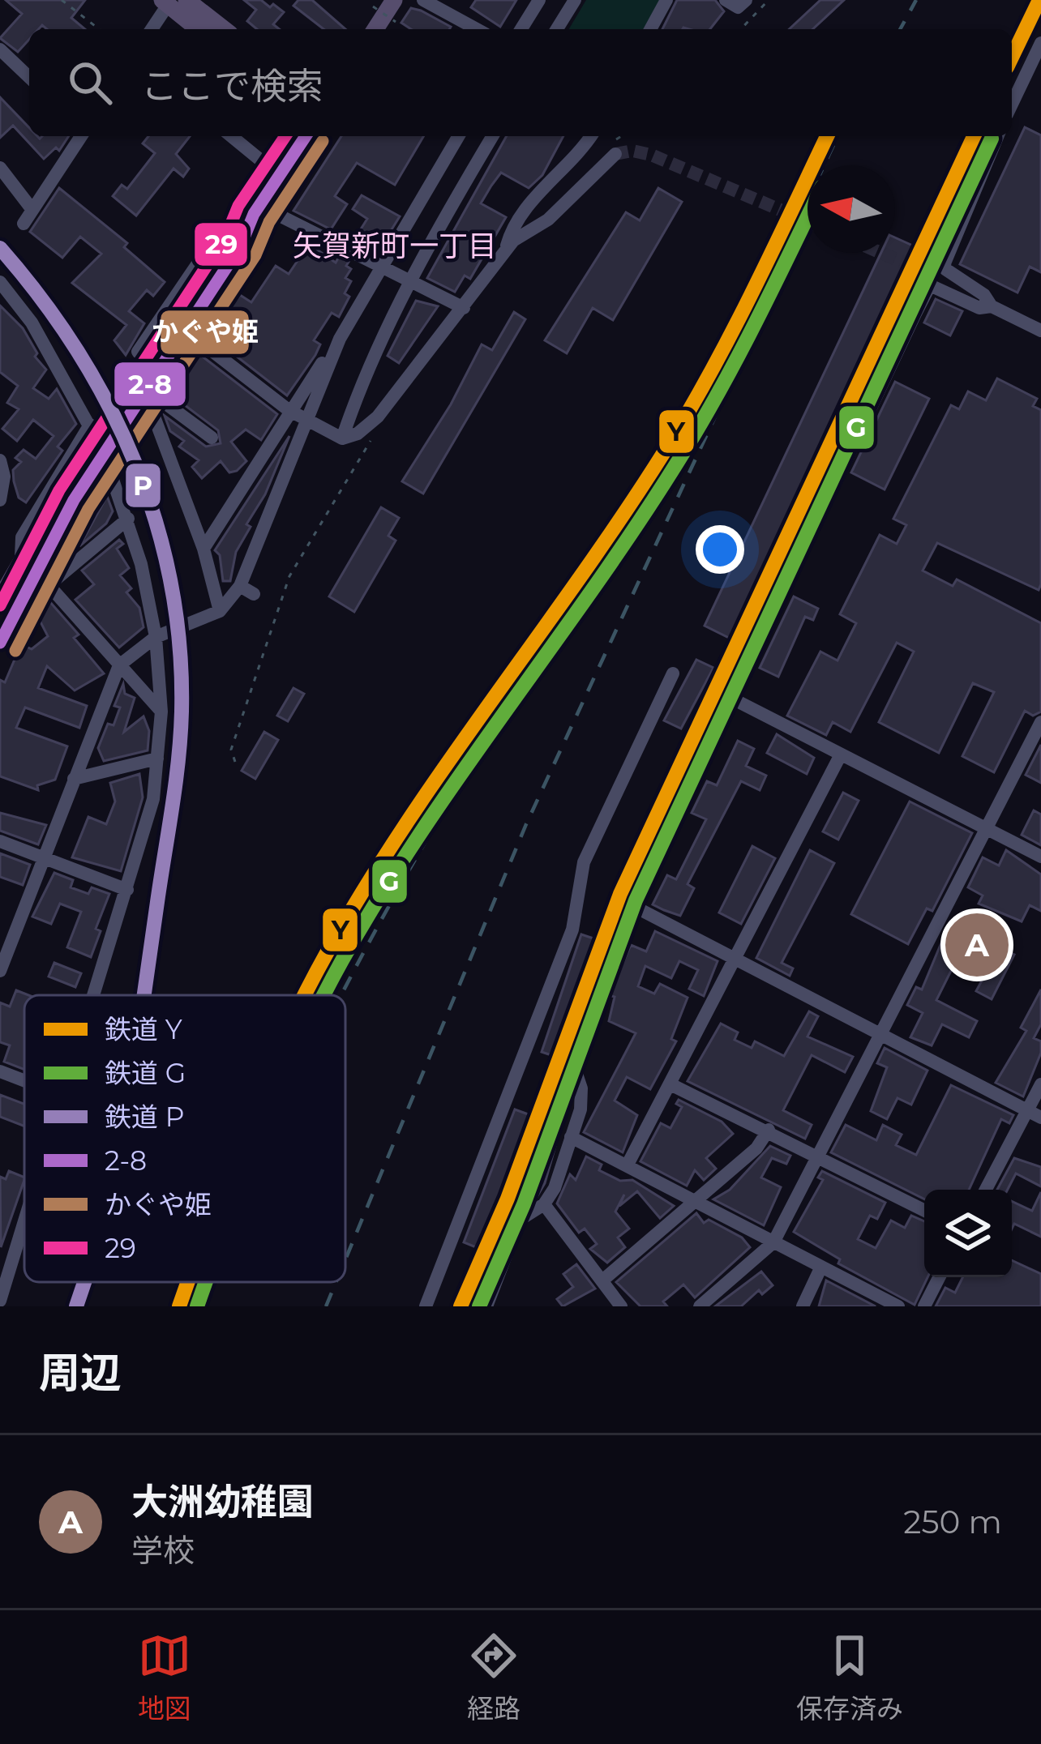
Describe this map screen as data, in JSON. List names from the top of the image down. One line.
{"districts":["矢賀新町一丁目"],"lines":["rail line Y","transit line 2-8","transit line 29","rail line G","transit line かぐや姫","rail line P"],"legend":["鉄道 Y","鉄道 G","鉄道 P","2-8","かぐや姫","29"],"north":"left","page":{"search":"ここで検索","pins":"A","heading":"周辺","list":[{"mark":"A","name":"大洲幼稚園","note":"学校","value":"250 m"}],"nav":["地図","経路","保存済み"]}}
